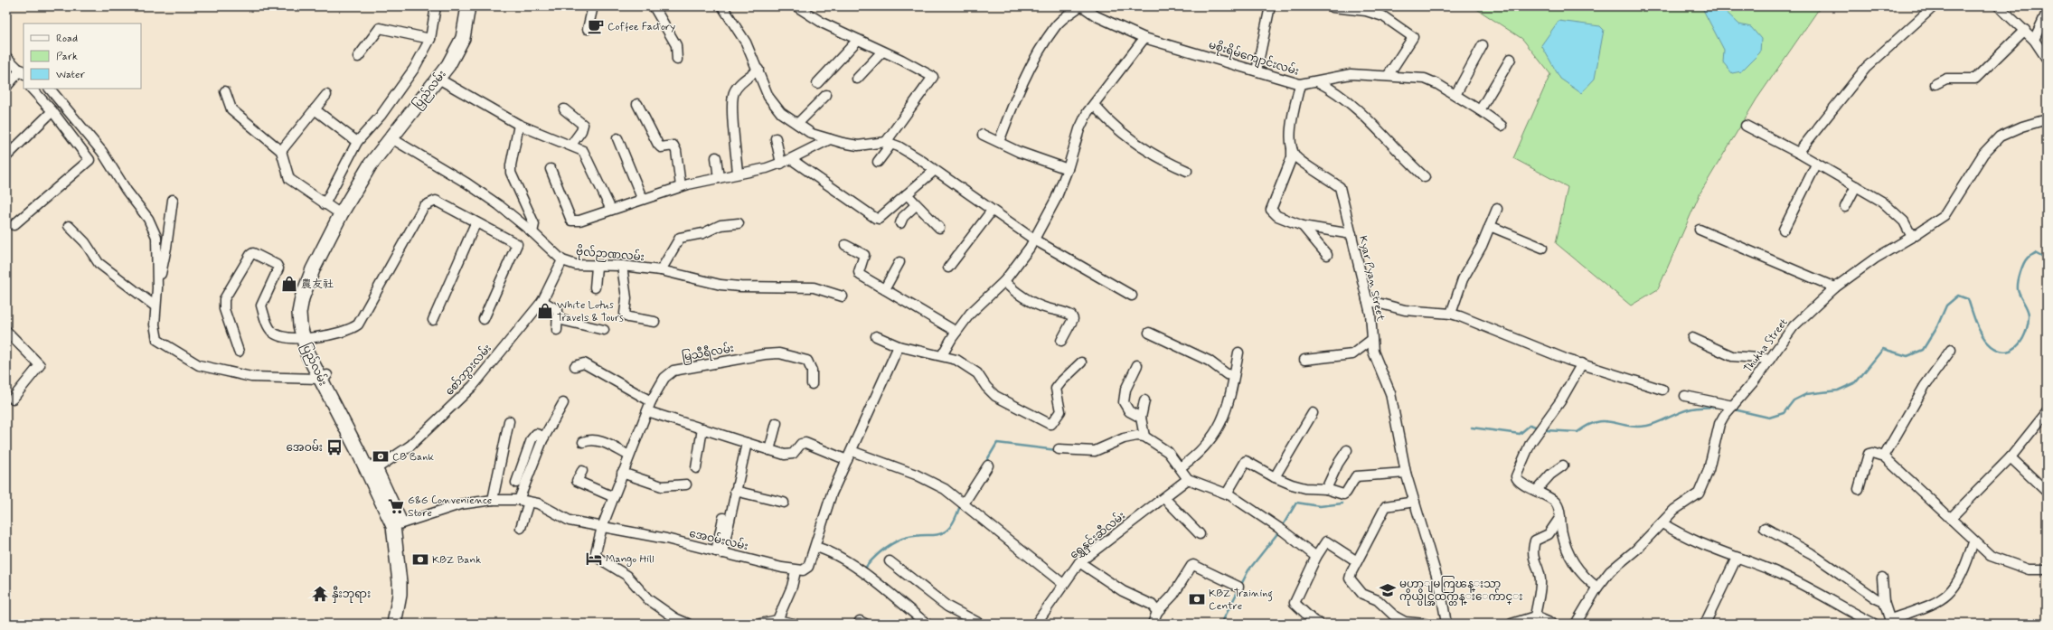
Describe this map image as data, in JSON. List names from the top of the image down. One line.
{"streets":{"highway":["ပြည်လမ်း"],"street":["မစိုးရိမ်ကျောင်းလမ်း","ဗိုလ်ဉာဏလမ်း","Kyar Pyan Street","Thukha Street","မြသီရီလမ်း","စော်ဘွားလမ်း","ရွှေနှင်းဆီလမ်း","အေဝမ်းလမ်း"]},"crossings":[["မစိုးရိမ်ကျောင်းလမ်း","Kyar Pyan Street"],["ပြည်လမ်း","ဗိုလ်ဉာဏလမ်း"],["ပြည်လမ်း","စော်ဘွားလမ်း"],["ပြည်လမ်း","အေဝမ်းလမ်း"],["ဗိုလ်ဉာဏလမ်း","စော်ဘွားလမ်း"],["မြသီရီလမ်း","အေဝမ်းလမ်း"]],"places":{"cafe":["Coffee Factory"],"shop":["農友社","White Lotus Travels & Tours"],"bus stop":["အေဝမ်း"],"bank":["CB Bank","KBZ Bank","KBZ Training Centre"],"supermarket":["G&G Convenience Store"],"hotel":["Mango Hill"],"school or university":["မဟာျမကြၽန္းသာ ကိုယ္ပိုင္အထက္တန္းေက်ာင္း"],"temple":["နှီးဘုရား"]},"legend":["Road","Park","Water"]}
